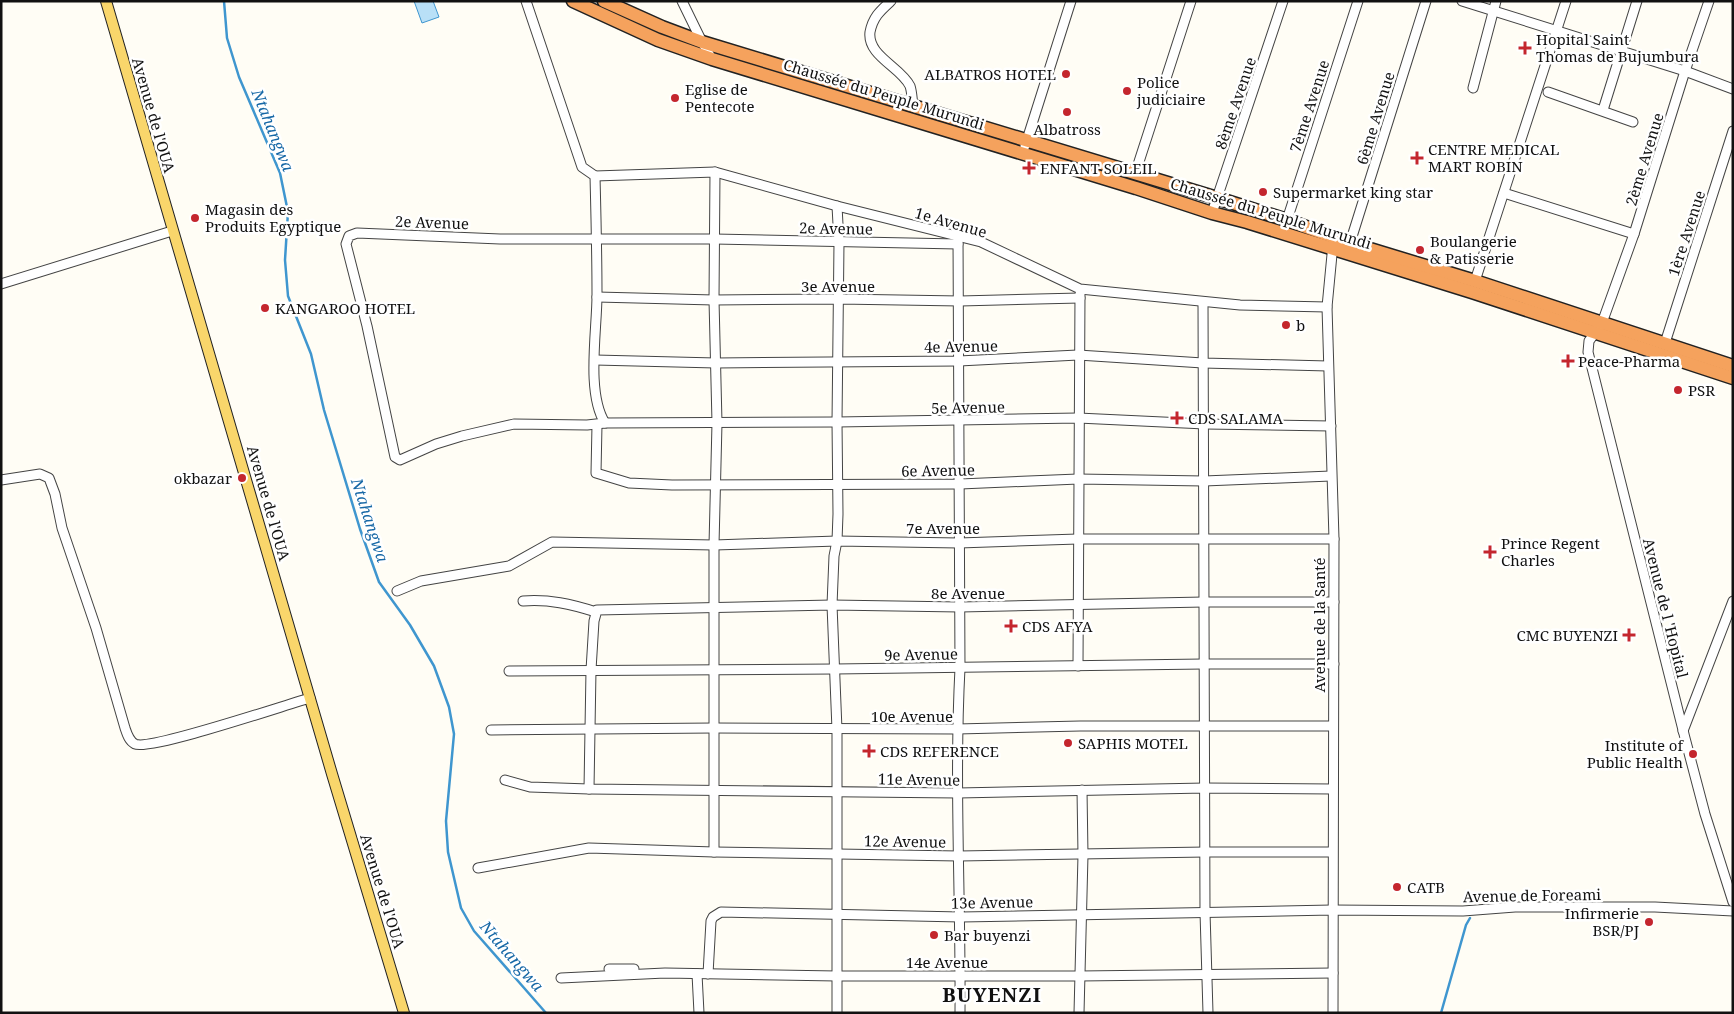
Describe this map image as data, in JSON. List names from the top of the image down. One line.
{"streets":{"highway":["Chaussée du Peuple Murundi"],"main road":["Avenue de l'OUA"],"street":["8ème Avenue","7ème Avenue","6ème Avenue","2ème Avenue","2e Avenue","1e Avenue","1ère Avenue","3e Avenue","4e Avenue","5e Avenue","6e Avenue","7e Avenue","8e Avenue","Avenue de l 'Hopital","Avenue de la Santé","9e Avenue","10e Avenue","11e Avenue","12e Avenue","Avenue de Foreami","13e Avenue","14e Avenue"]},"crossings":[["Chaussée du Peuple Murundi","8ème Avenue"],["Chaussée du Peuple Murundi","7ème Avenue"],["Chaussée du Peuple Murundi","6ème Avenue"],["Chaussée du Peuple Murundi","2ème Avenue"],["Chaussée du Peuple Murundi","1ère Avenue"],["Chaussée du Peuple Murundi","Avenue de l 'Hopital"],["Chaussée du Peuple Murundi","Avenue de la Santé"],["2ème Avenue","Avenue de l 'Hopital"],["2e Avenue","1e Avenue"],["2e Avenue","5e Avenue"],["2e Avenue","6e Avenue"],["1e Avenue","3e Avenue"],["1e Avenue","Avenue de la Santé"],["4e Avenue","Avenue de la Santé"],["5e Avenue","6e Avenue"],["5e Avenue","Avenue de la Santé"],["6e Avenue","Avenue de la Santé"],["7e Avenue","Avenue de la Santé"],["8e Avenue","Avenue de la Santé"],["Avenue de la Santé","9e Avenue"],["Avenue de la Santé","10e Avenue"],["Avenue de la Santé","11e Avenue"],["Avenue de la Santé","12e Avenue"],["Avenue de la Santé","Avenue de Foreami"],["Avenue de la Santé","13e Avenue"],["Avenue de la Santé","14e Avenue"],["Avenue de Foreami","13e Avenue"],["13e Avenue","14e Avenue"]],"districts":["BUYENZI"],"water":["Ntahangwa"],"places":{"health":["Hopital Saint Thomas de Bujumbura","CENTRE MEDICAL MART ROBIN","ENFANT SOLEIL","Peace-Pharma","CDS SALAMA","Prince Regent Charles","CDS AFYA","CMC BUYENZI","CDS REFERENCE"],"other":["ALBATROS HOTEL","Police judiciaire","Eglise de Pentecote","Albatross","Supermarket king star","Magasin des Produits Egyptique","Boulangerie & Patisserie","KANGAROO HOTEL","b","PSR","okbazar","SAPHIS MOTEL","Institute of Public Health","CATB","Infirmerie BSR/PJ","Bar buyenzi"]}}
